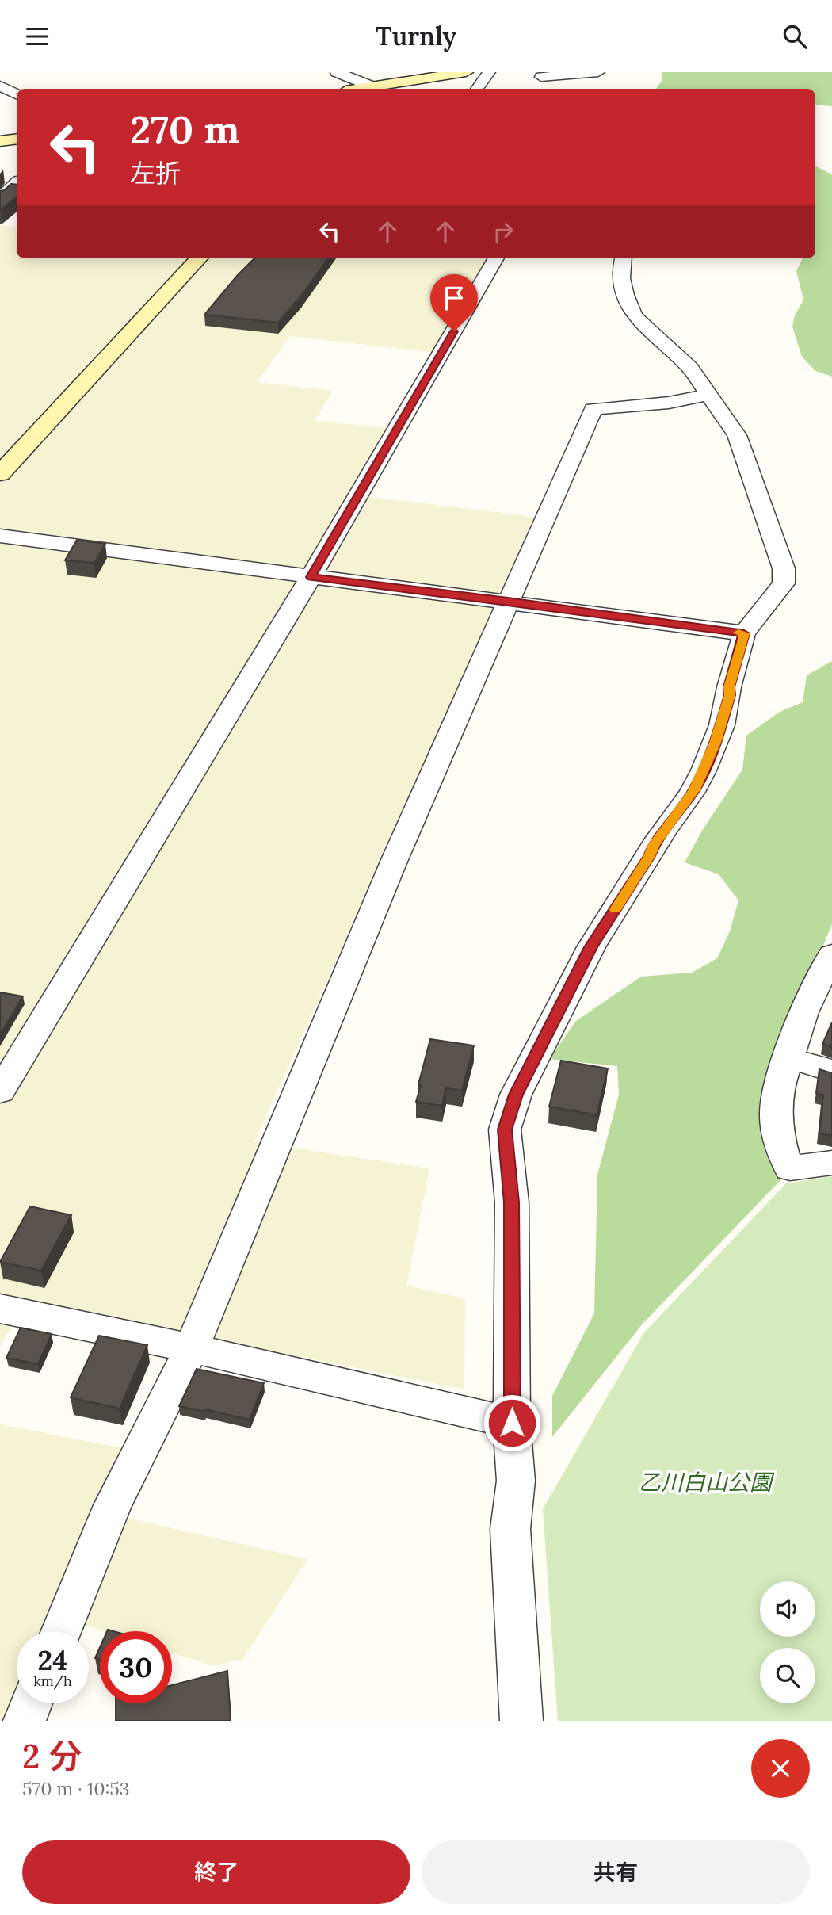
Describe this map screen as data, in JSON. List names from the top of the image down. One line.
{"parks":["乙川白山公園"],"page":{"header":"Turnly","turn":["270 m","左折"],"speed":"24 km/h","limit":"30","heading":["2 分","570 m · 10:53"],"buttons":["終了","共有"]}}
